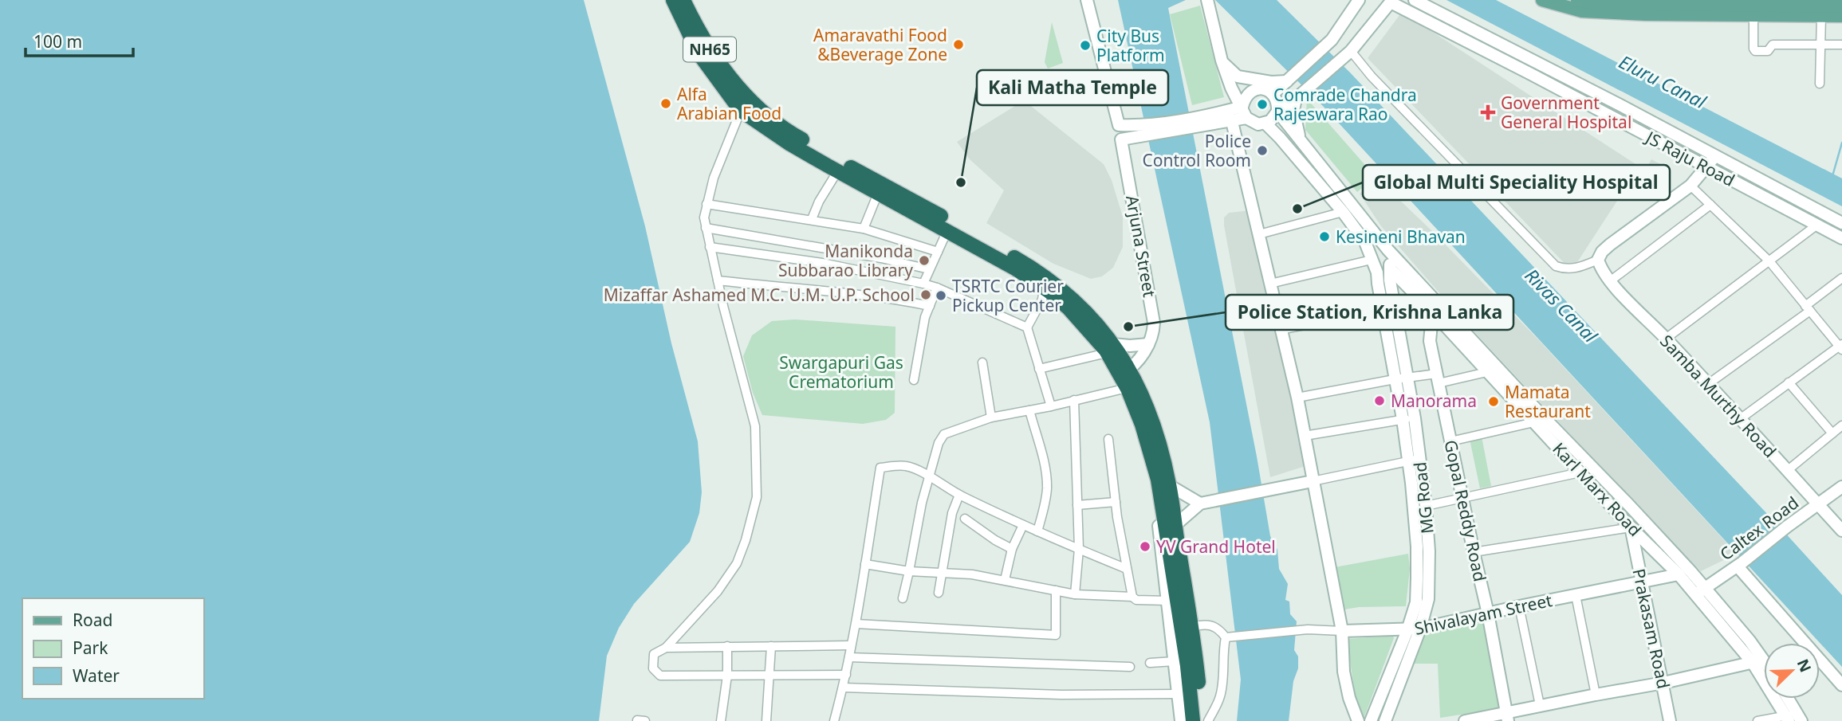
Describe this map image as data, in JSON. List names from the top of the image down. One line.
{"streets":{"highway":["NH65"],"street":["JS Raju Road","Arjuna Street","Samba Murthy Road","Karl Marx Road","MG Road","Gopal Reddy Road","Caltex Road","Shivalayam Street","Prakasam Road"]},"crossings":[["NH65","Arjuna Street"],["Samba Murthy Road","Caltex Road"],["Karl Marx Road","MG Road"],["Karl Marx Road","Gopal Reddy Road"],["Karl Marx Road","Caltex Road"],["Karl Marx Road","Shivalayam Street"],["Karl Marx Road","Prakasam Road"],["MG Road","Shivalayam Street"],["Gopal Reddy Road","Shivalayam Street"],["Shivalayam Street","Prakasam Road"]],"water":["Eluru Canal","Rivas Canal"],"parks":["Swargapuri Gas Crematorium"],"places":{"other":["Amaravathi Food &Beverage Zone","City Bus Platform","Alfa Arabian Food","Comrade Chandra Rajeswara Rao","Police Control Room","Kali Matha Temple","Global Multi Speciality Hospital","Kesineni Bhavan","Manikonda Subbarao Library","Mizaffar Ashamed M.C. U.M. U.P. School","TSRTC Courier Pickup Center","Police Station, Krishna Lanka","Manorama","Mamata Restaurant","YV Grand Hotel"],"health":["Government General Hospital"]},"legend":["Road","Park","Water"],"scale_bar":"100 m","north":"top right"}
